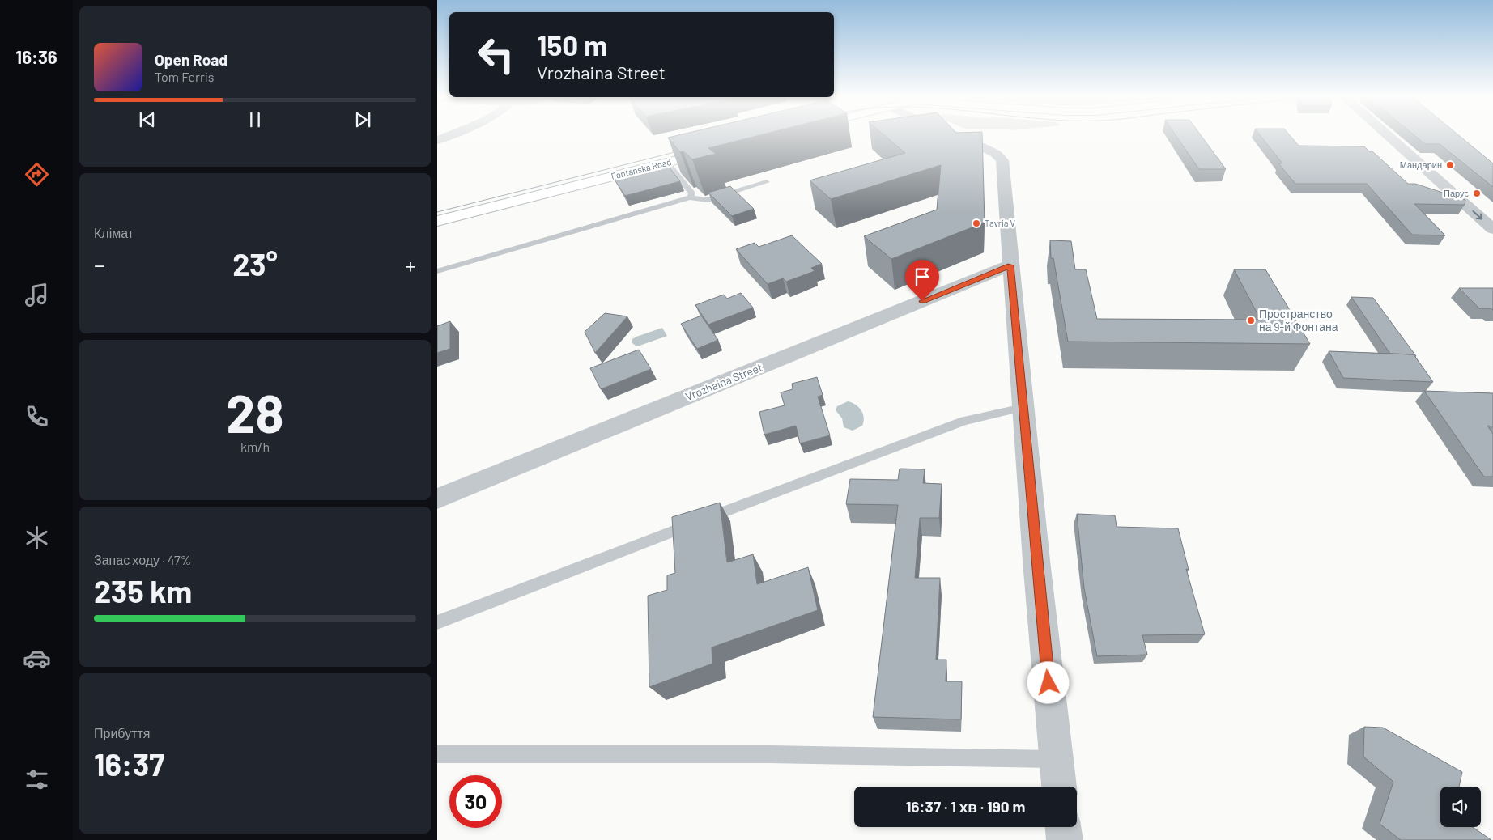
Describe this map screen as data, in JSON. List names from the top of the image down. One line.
{"streets":{"main road":["Fontanska Road"],"street":["Vrozhaina Street"]},"places":["Мандарин","Парус","Tavria V","Пространство на 9-й Фонтана"],"page":{"tabs":"16:36","turn":["150 m","Vrozhaina Street"],"song":["Open Road","Tom Ferris"],"tile":["Клімат",["28","km/h"],["Запас ходу · 47%","235 km"],["Прибуття","16:37"]],"heat":["−","23°","+"],"limit":"30","trip":"16:37 · 1 хв · 190 m"}}
